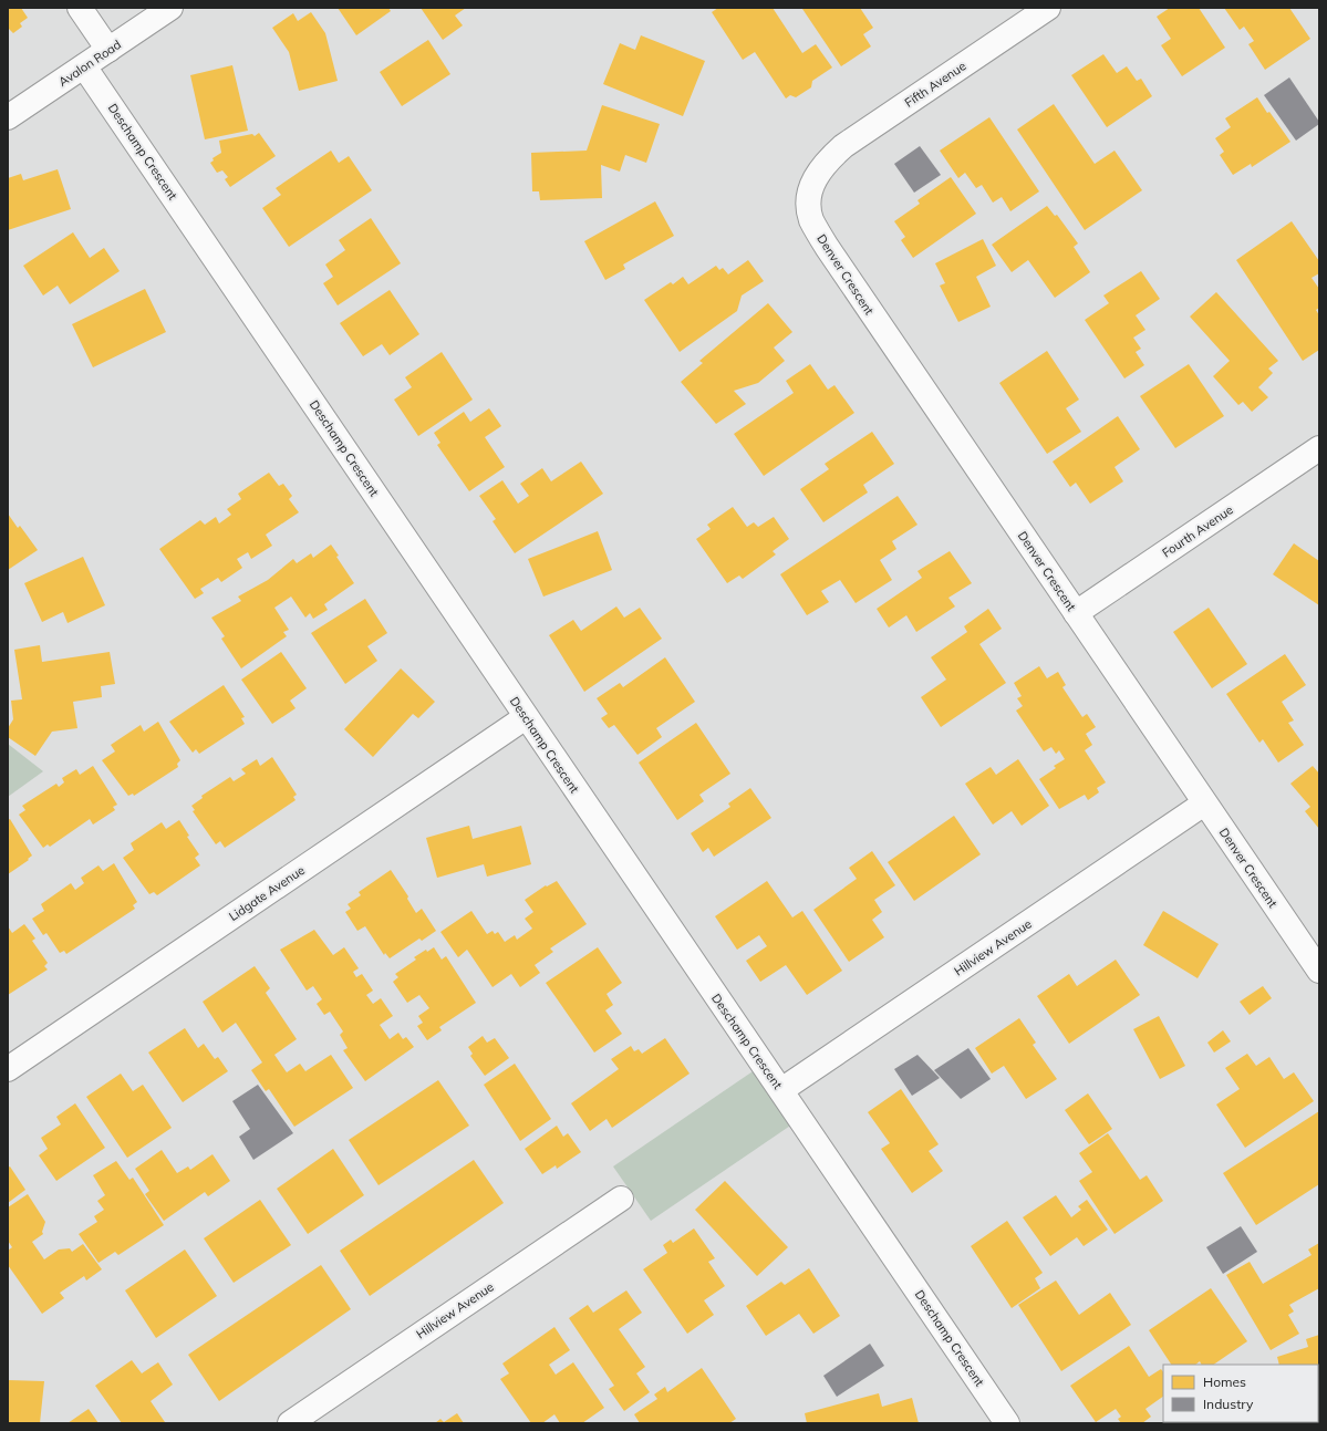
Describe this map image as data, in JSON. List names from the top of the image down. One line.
{"streets":{"street":["Avalon Road","Fifth Avenue","Deschamp Crescent","Denver Crescent","Fourth Avenue","Lidgate Avenue","Hillview Avenue"]},"crossings":[["Avalon Road","Deschamp Crescent"],["Fifth Avenue","Denver Crescent"],["Deschamp Crescent","Lidgate Avenue"],["Deschamp Crescent","Hillview Avenue"],["Denver Crescent","Fourth Avenue"],["Denver Crescent","Hillview Avenue"]],"legend":["Homes","Industry"]}
